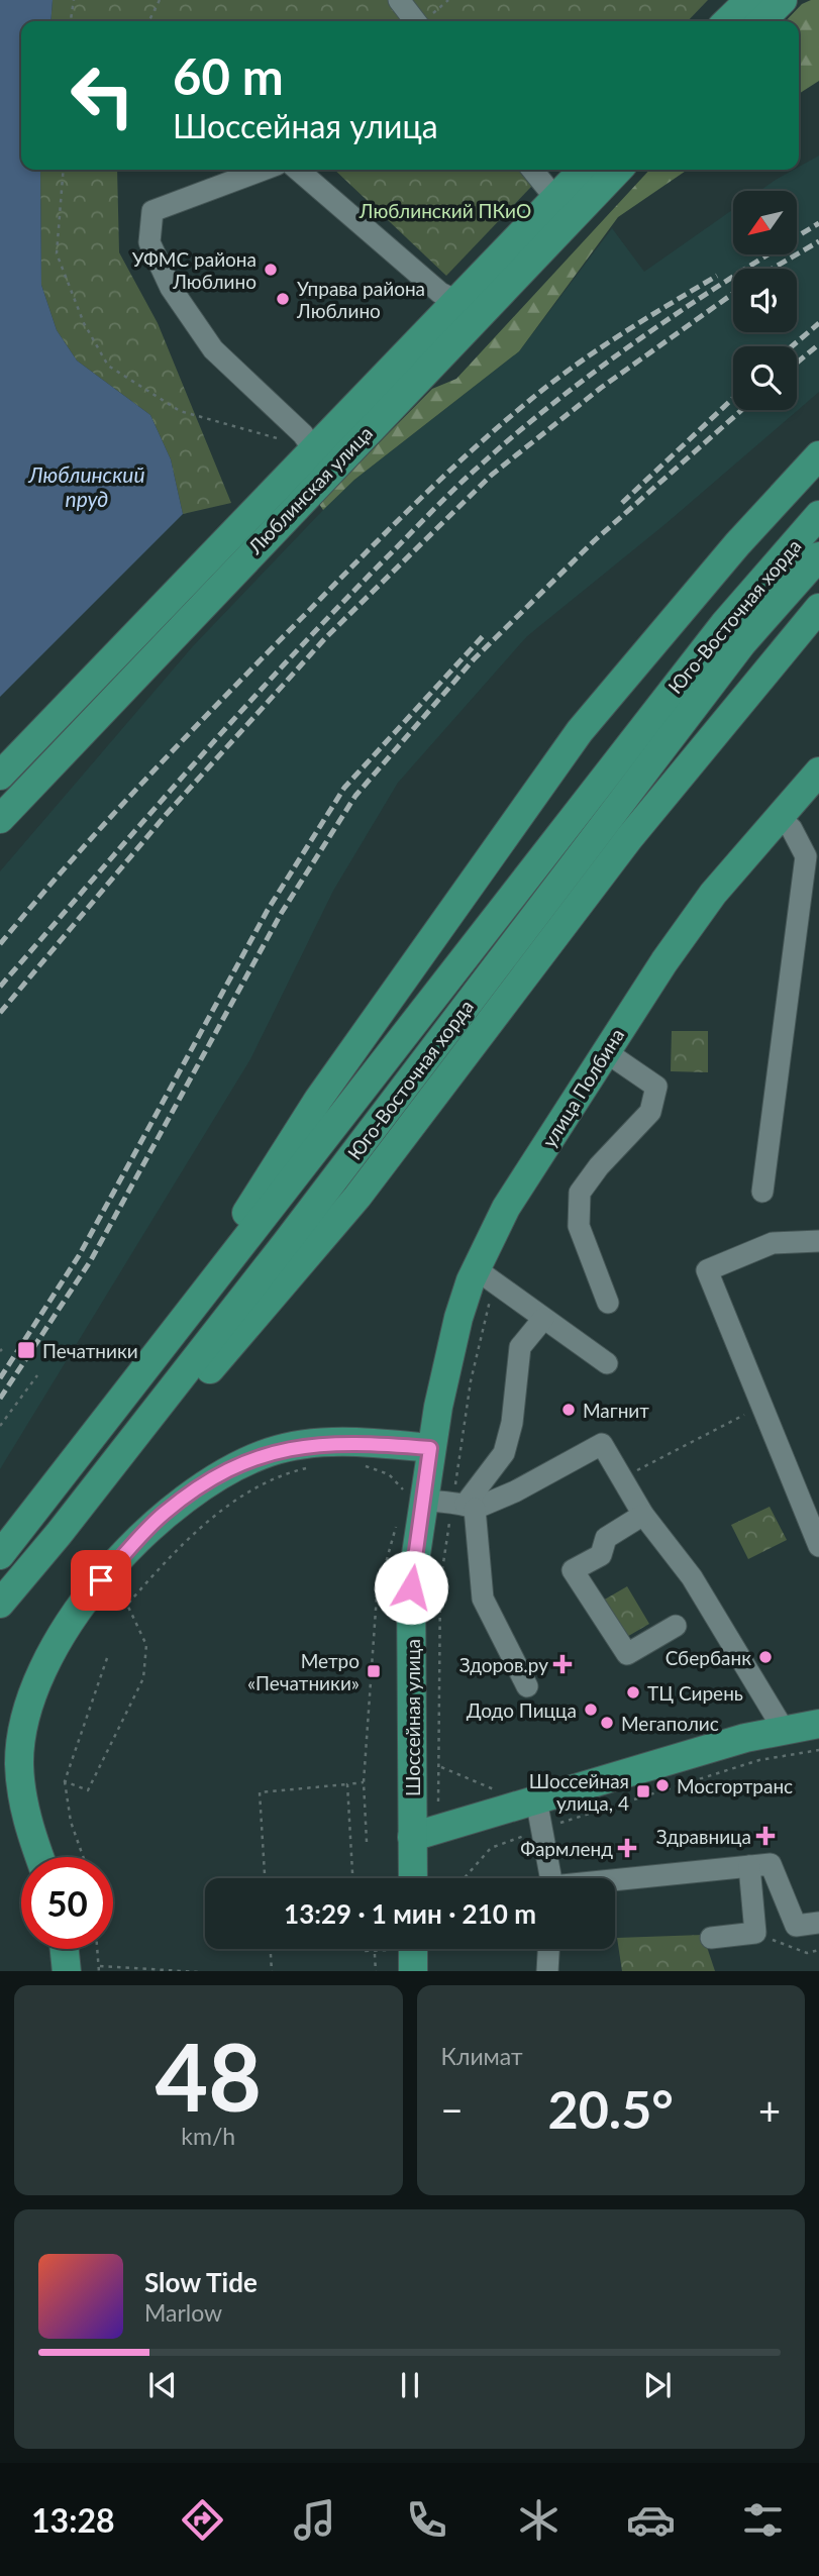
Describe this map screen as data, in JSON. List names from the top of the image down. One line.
{"streets":{"main road":["Люблинская улица","Юго-Восточная хорда","улица Полбина","Шоссейная улица"]},"crossings":[["улица Полбина","Шоссейная улица"]],"water":["Люблинский пруд"],"parks":["Люблинский ПКиО"],"places":{"other":["УФМС района Люблино","Управа района Люблино","Магнит","Сбербанк","ТЦ Сирень","Додо Пицца","Мегаполис","Мосгортранс"],"transit":["Печатники","Метро «Печатники»","Шоссейная улица, 4"],"health":["Здоров.ру","Здравница","Фармленд"]},"north":"bottom left","page":{"turn":["60 m","Шоссейная улица"],"limit":"50","trip":"13:29 · 1 мин · 210 m","tile":[["48","km/h"],"Климат"],"heat":["−","20.5°","+"],"song":["Slow Tide","Marlow"],"tabs":"13:28"}}
